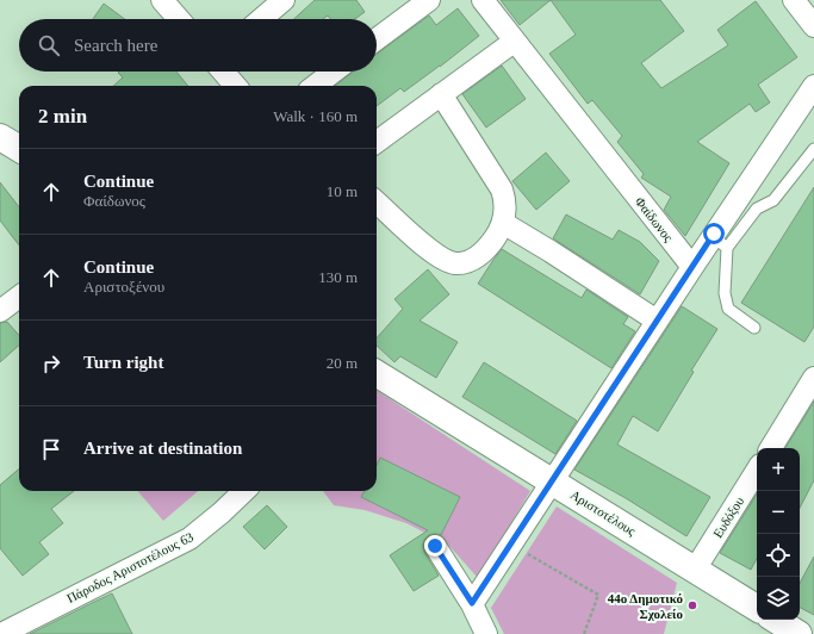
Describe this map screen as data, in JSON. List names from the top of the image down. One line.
{"streets":{"main road":["Αριστοτέλους"],"street":["Φαίδωνος","Ευδόξου","Πάροδος Αριστοτέλους 63"]},"crossings":[["Αριστοτέλους","Ευδόξου"]],"places":["44ο Δημοτικό Σχολείο"],"page":{"search":"Search here","heading":["2 min","Walk · 160 m"],"list":[["Continue","Φαίδωνος","10 m"],["Continue","Αριστοξένου","130 m"],["Turn right","20 m"],"Arrive at destination"],"map_buttons":["+","−"]}}
